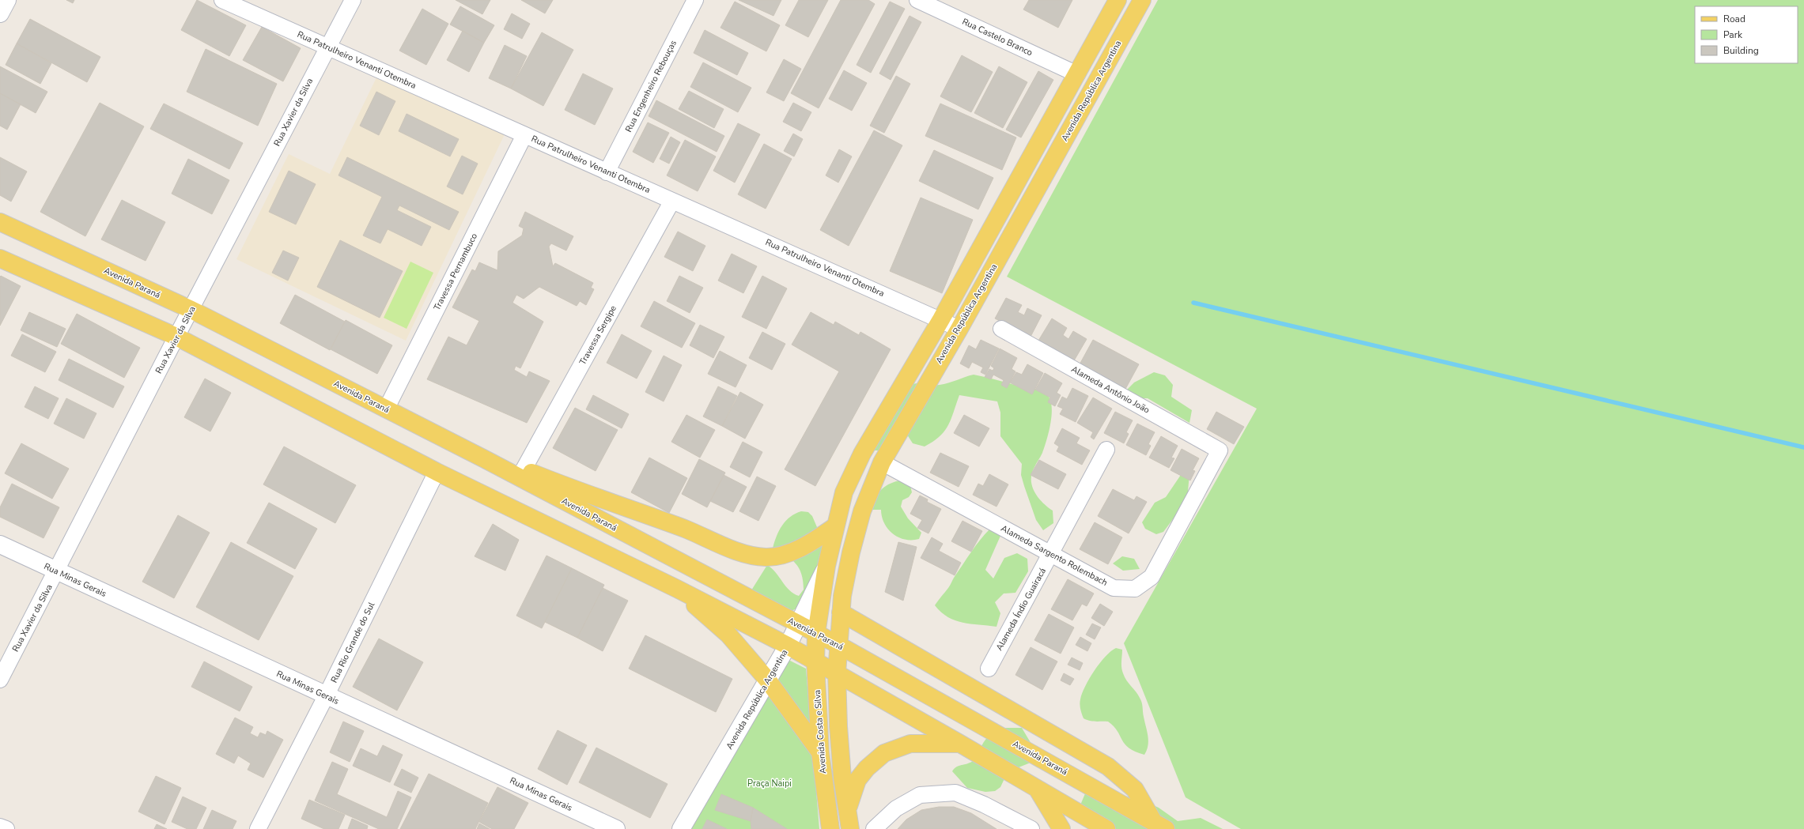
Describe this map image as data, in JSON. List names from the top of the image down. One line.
{"streets":{"main road":["Avenida República Argentina","Avenida Paraná","Rua Minas Gerais","Avenida Costa e Silva"],"street":["Rua Castelo Branco","Rua Patrulheiro Venanti Otembra","Rua Engenheiro Rebouças","Rua Xavier da Silva","Travessa Pernambuco","Travessa Sergipe","Alameda Antônio João","Alameda Sargento Rolembach","Alameda Índio Guairacá","Rua Rio Grande do Sul"]},"crossings":[["Rua Castelo Branco","Avenida República Argentina"],["Rua Patrulheiro Venanti Otembra","Rua Engenheiro Rebouças"],["Rua Patrulheiro Venanti Otembra","Avenida República Argentina"],["Rua Patrulheiro Venanti Otembra","Rua Xavier da Silva"],["Rua Patrulheiro Venanti Otembra","Travessa Pernambuco"],["Rua Patrulheiro Venanti Otembra","Travessa Sergipe"],["Avenida República Argentina","Avenida Paraná"],["Avenida República Argentina","Alameda Sargento Rolembach"],["Avenida República Argentina","Avenida Costa e Silva"],["Rua Xavier da Silva","Avenida Paraná"],["Rua Xavier da Silva","Rua Minas Gerais"],["Travessa Pernambuco","Avenida Paraná"],["Avenida Paraná","Avenida Costa e Silva"],["Alameda Antônio João","Alameda Sargento Rolembach"],["Alameda Sargento Rolembach","Alameda Índio Guairacá"],["Rua Minas Gerais","Rua Rio Grande do Sul"]],"parks":["Praça Naipi"],"legend":["Road","Park","Building"]}
